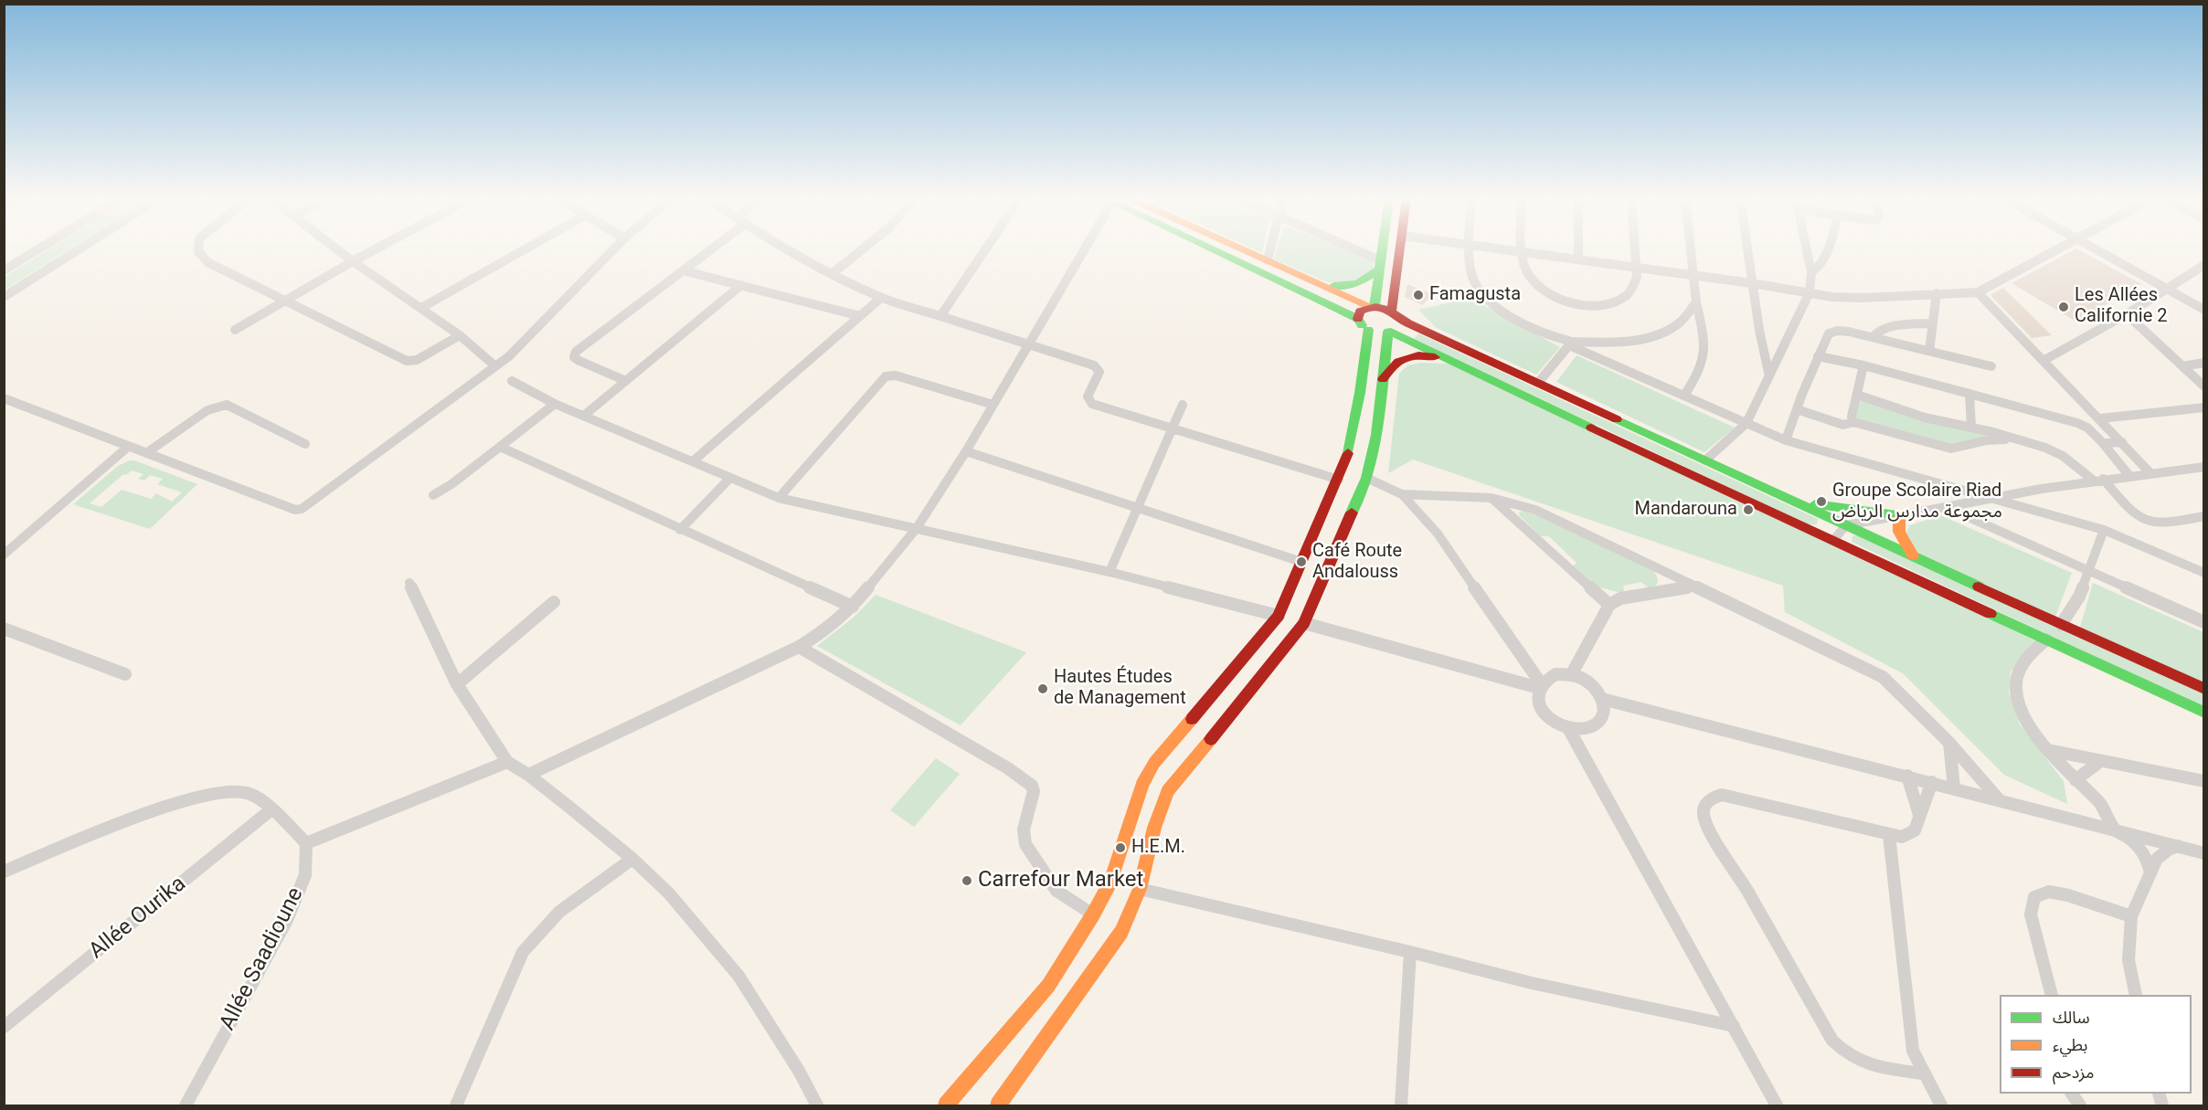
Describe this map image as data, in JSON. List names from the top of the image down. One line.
{"streets":{"street":["Allée Ourika","Allée Saadioune"]},"places":["Famagusta","Les Allées Californie 2","Groupe Scolaire Riad مجموعة مدارس الرياض","Mandarouna","Café Route Andalouss","Hautes Études de Management","H.E.M.","Carrefour Market"],"legend":["سالك","بطيء","مزدحم"]}
